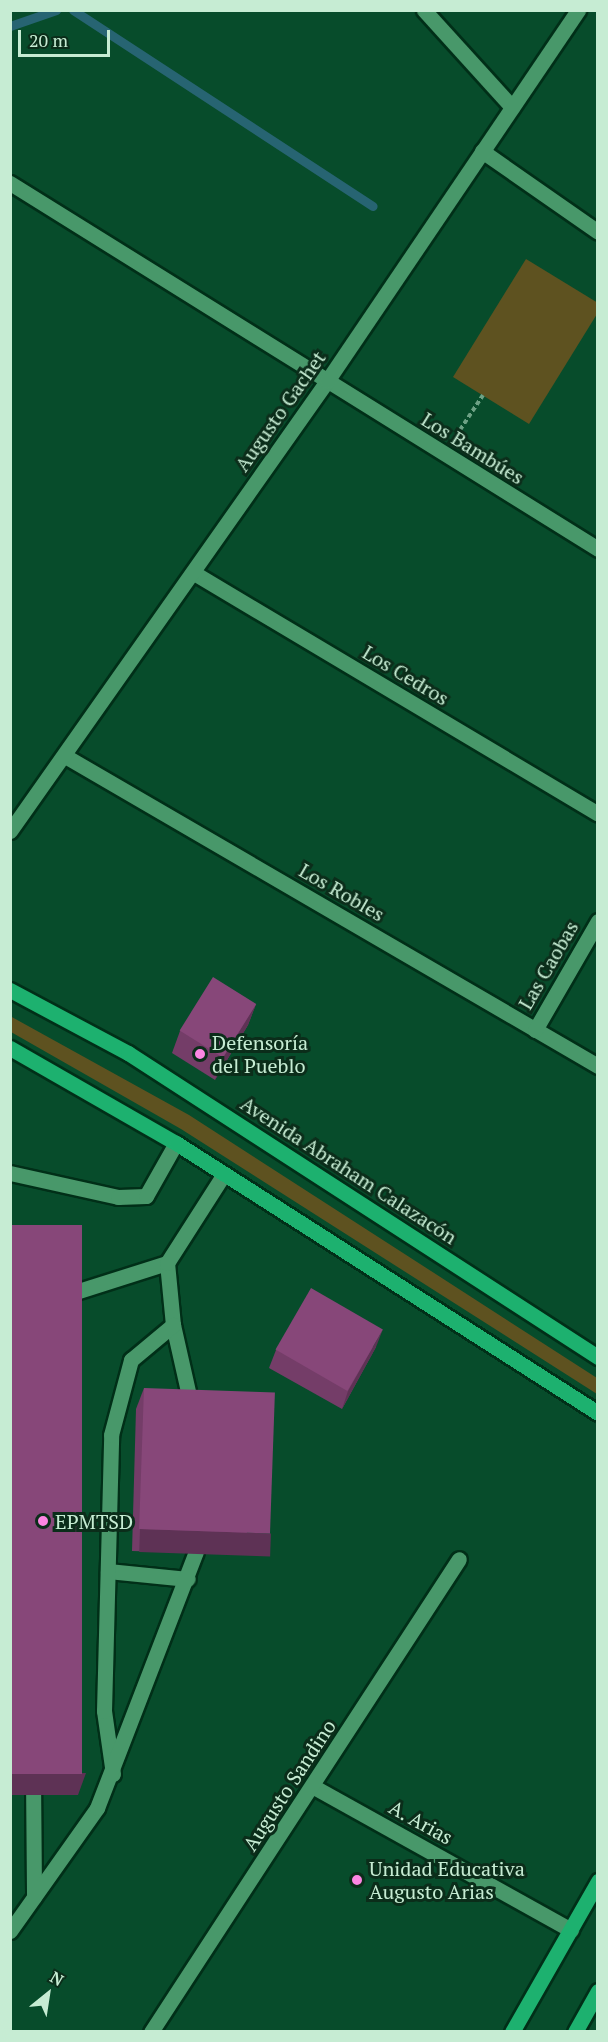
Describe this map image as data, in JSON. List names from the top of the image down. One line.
{"streets":{"main road":["Avenida Abraham Calazacón"],"street":["Augusto Gachet","Los Bambúes","Los Cedros","Los Robles","Las Caobas","Augusto Sandino","A. Arias"]},"crossings":[["Augusto Gachet","Los Bambúes"],["Augusto Gachet","Los Cedros"],["Augusto Gachet","Los Robles"],["Los Robles","Las Caobas"],["Augusto Sandino","A. Arias"]],"places":["Defensoría del Pueblo","EPMTSD","Unidad Educativa Augusto Arias"],"scale_bar":"20 m","north":"top right"}
